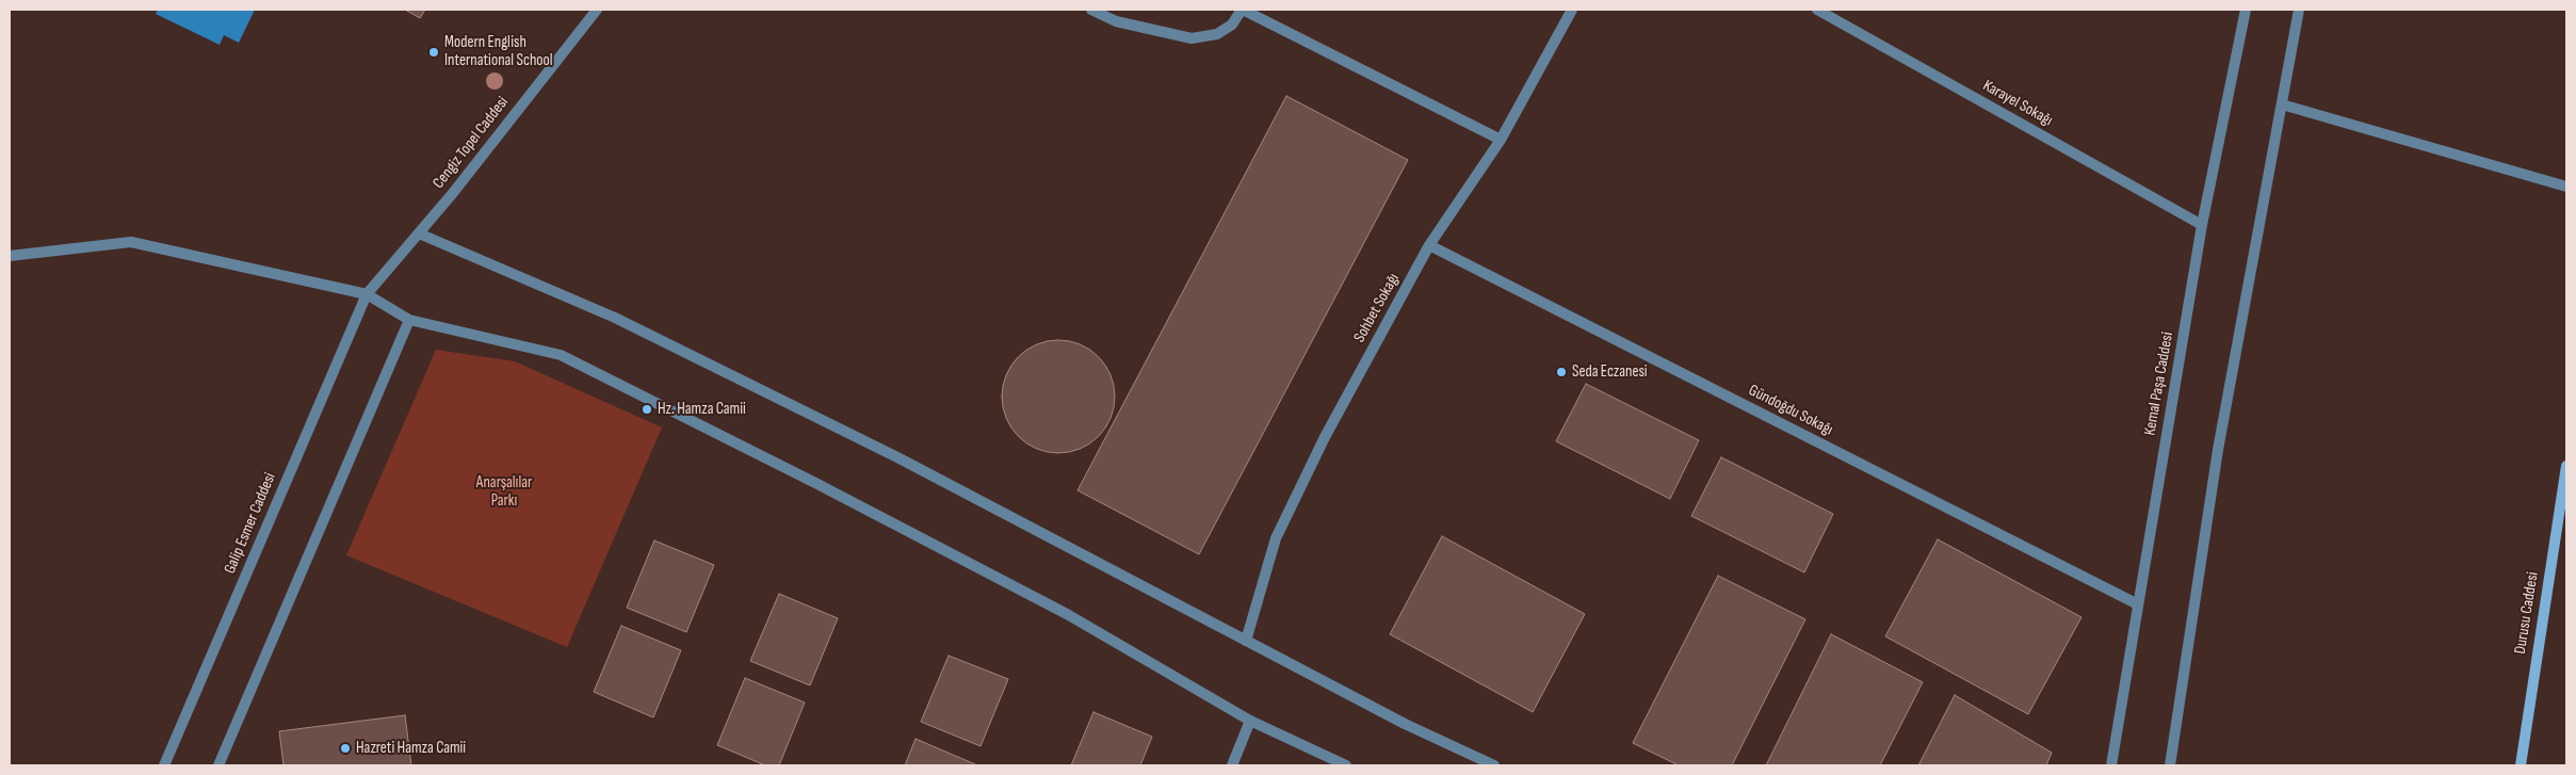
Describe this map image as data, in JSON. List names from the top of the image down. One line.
{"streets":{"main road":["Durusu Caddesi"],"street":["Karayel Sokağı","Cengiz Topel Caddesi","Sohbet Sokağı","Kemal Paşa Caddesi","Gündoğdu Sokağı","Galip Esmer Caddesi"]},"crossings":[["Karayel Sokağı","Kemal Paşa Caddesi"],["Cengiz Topel Caddesi","Galip Esmer Caddesi"],["Sohbet Sokağı","Gündoğdu Sokağı"],["Kemal Paşa Caddesi","Gündoğdu Sokağı"]],"parks":["Anarşalılar Parkı"],"places":["Modern English International School","Seda Eczanesi","Hz. Hamza Camii","Hazreti Hamza Camii"]}
